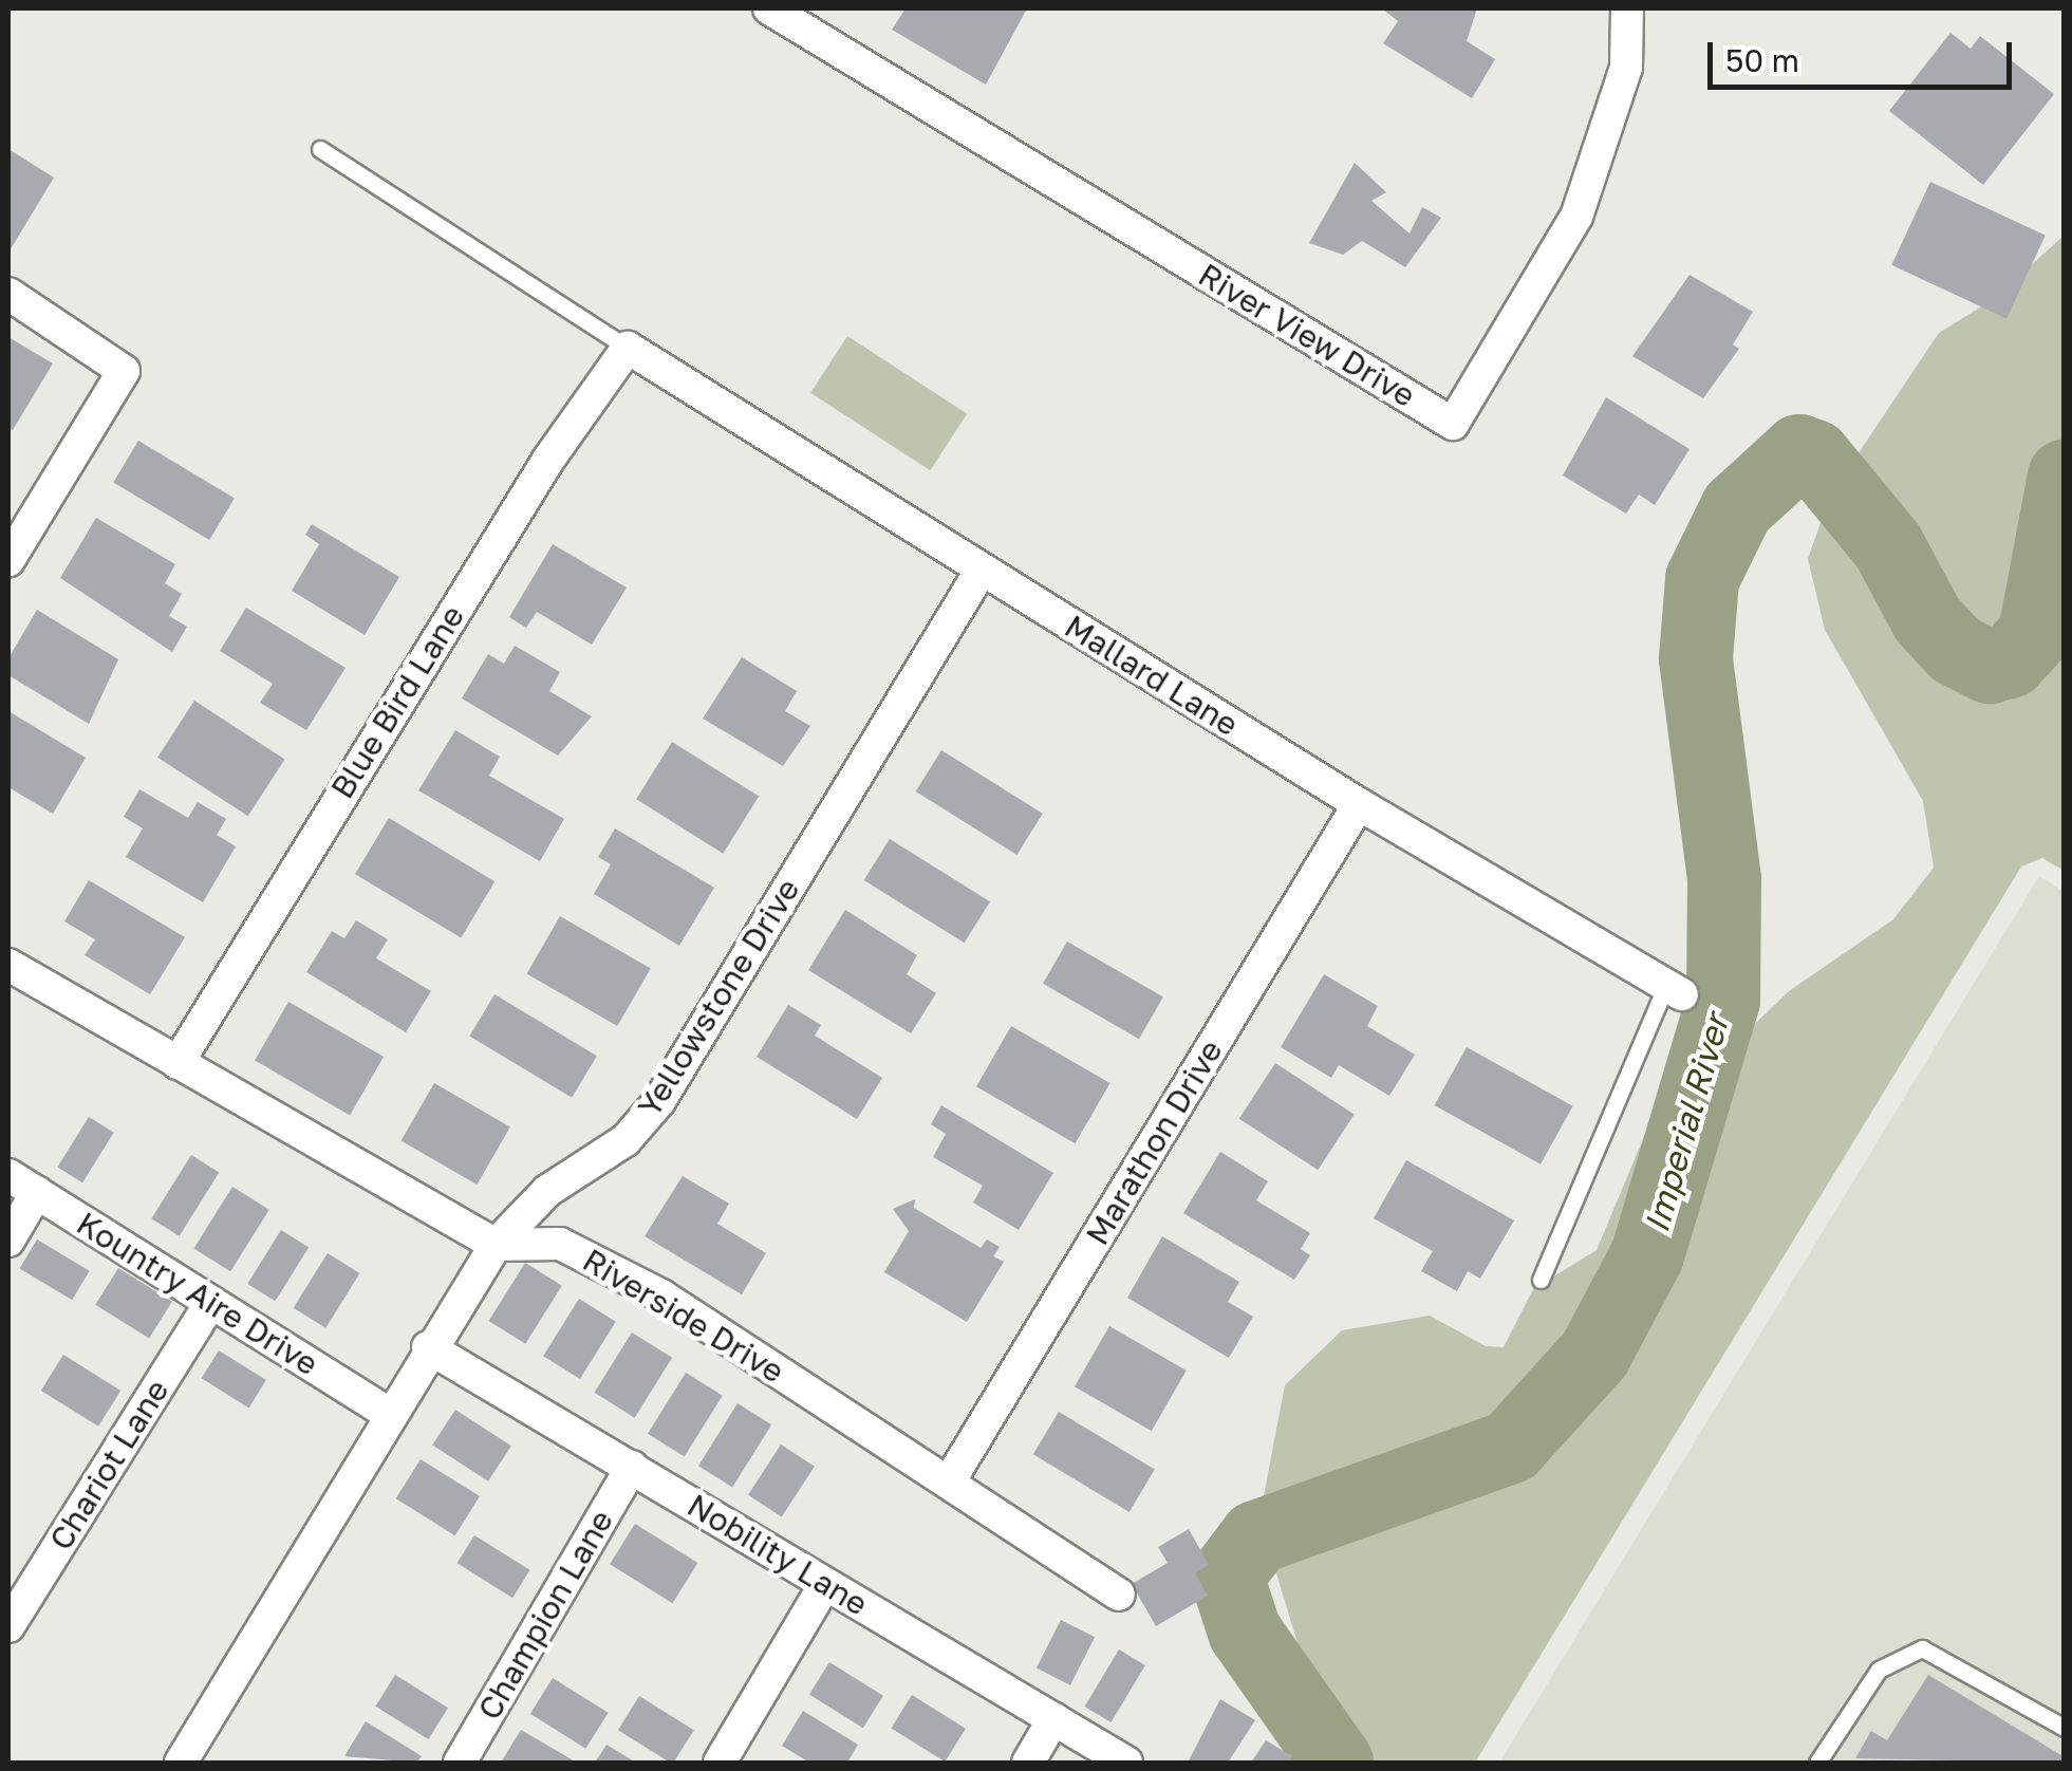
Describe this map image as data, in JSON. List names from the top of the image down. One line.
{"streets":{"street":["River View Drive","Mallard Lane","Blue Bird Lane","Yellowstone Drive","Marathon Drive","Kountry Aire Drive","Riverside Drive","Chariot Lane","Nobility Lane","Champion Lane"]},"crossings":[["Mallard Lane","Blue Bird Lane"],["Mallard Lane","Yellowstone Drive"],["Mallard Lane","Marathon Drive"],["Yellowstone Drive","Kountry Aire Drive"],["Yellowstone Drive","Riverside Drive"],["Yellowstone Drive","Nobility Lane"],["Marathon Drive","Riverside Drive"],["Kountry Aire Drive","Chariot Lane"],["Nobility Lane","Champion Lane"]],"water":["Imperial River"],"scale_bar":"50 m"}
